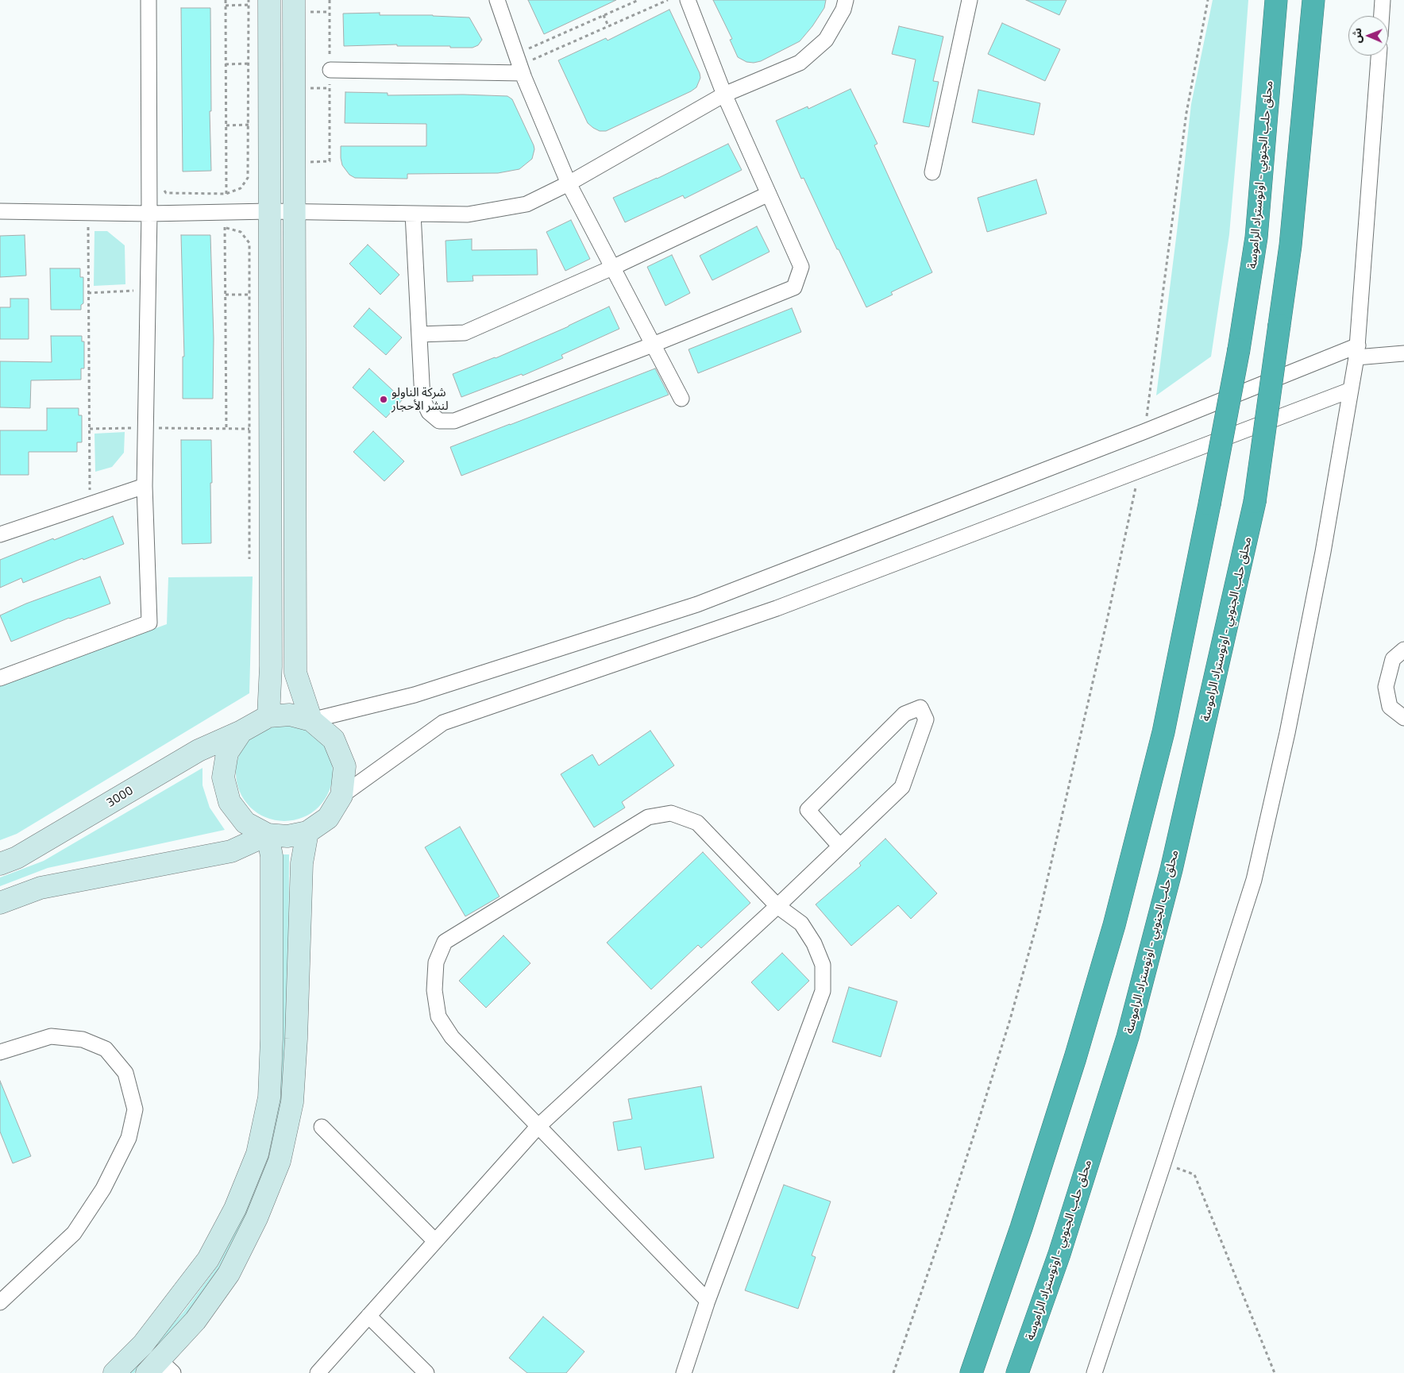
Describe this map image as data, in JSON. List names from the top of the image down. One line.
{"streets":{"highway":["محلق حلب الجنوبي - اوتوستراد الراموسة"],"street":["3000"]},"places":["شركة الناولو لنشر الأحجار"],"north":"left"}
